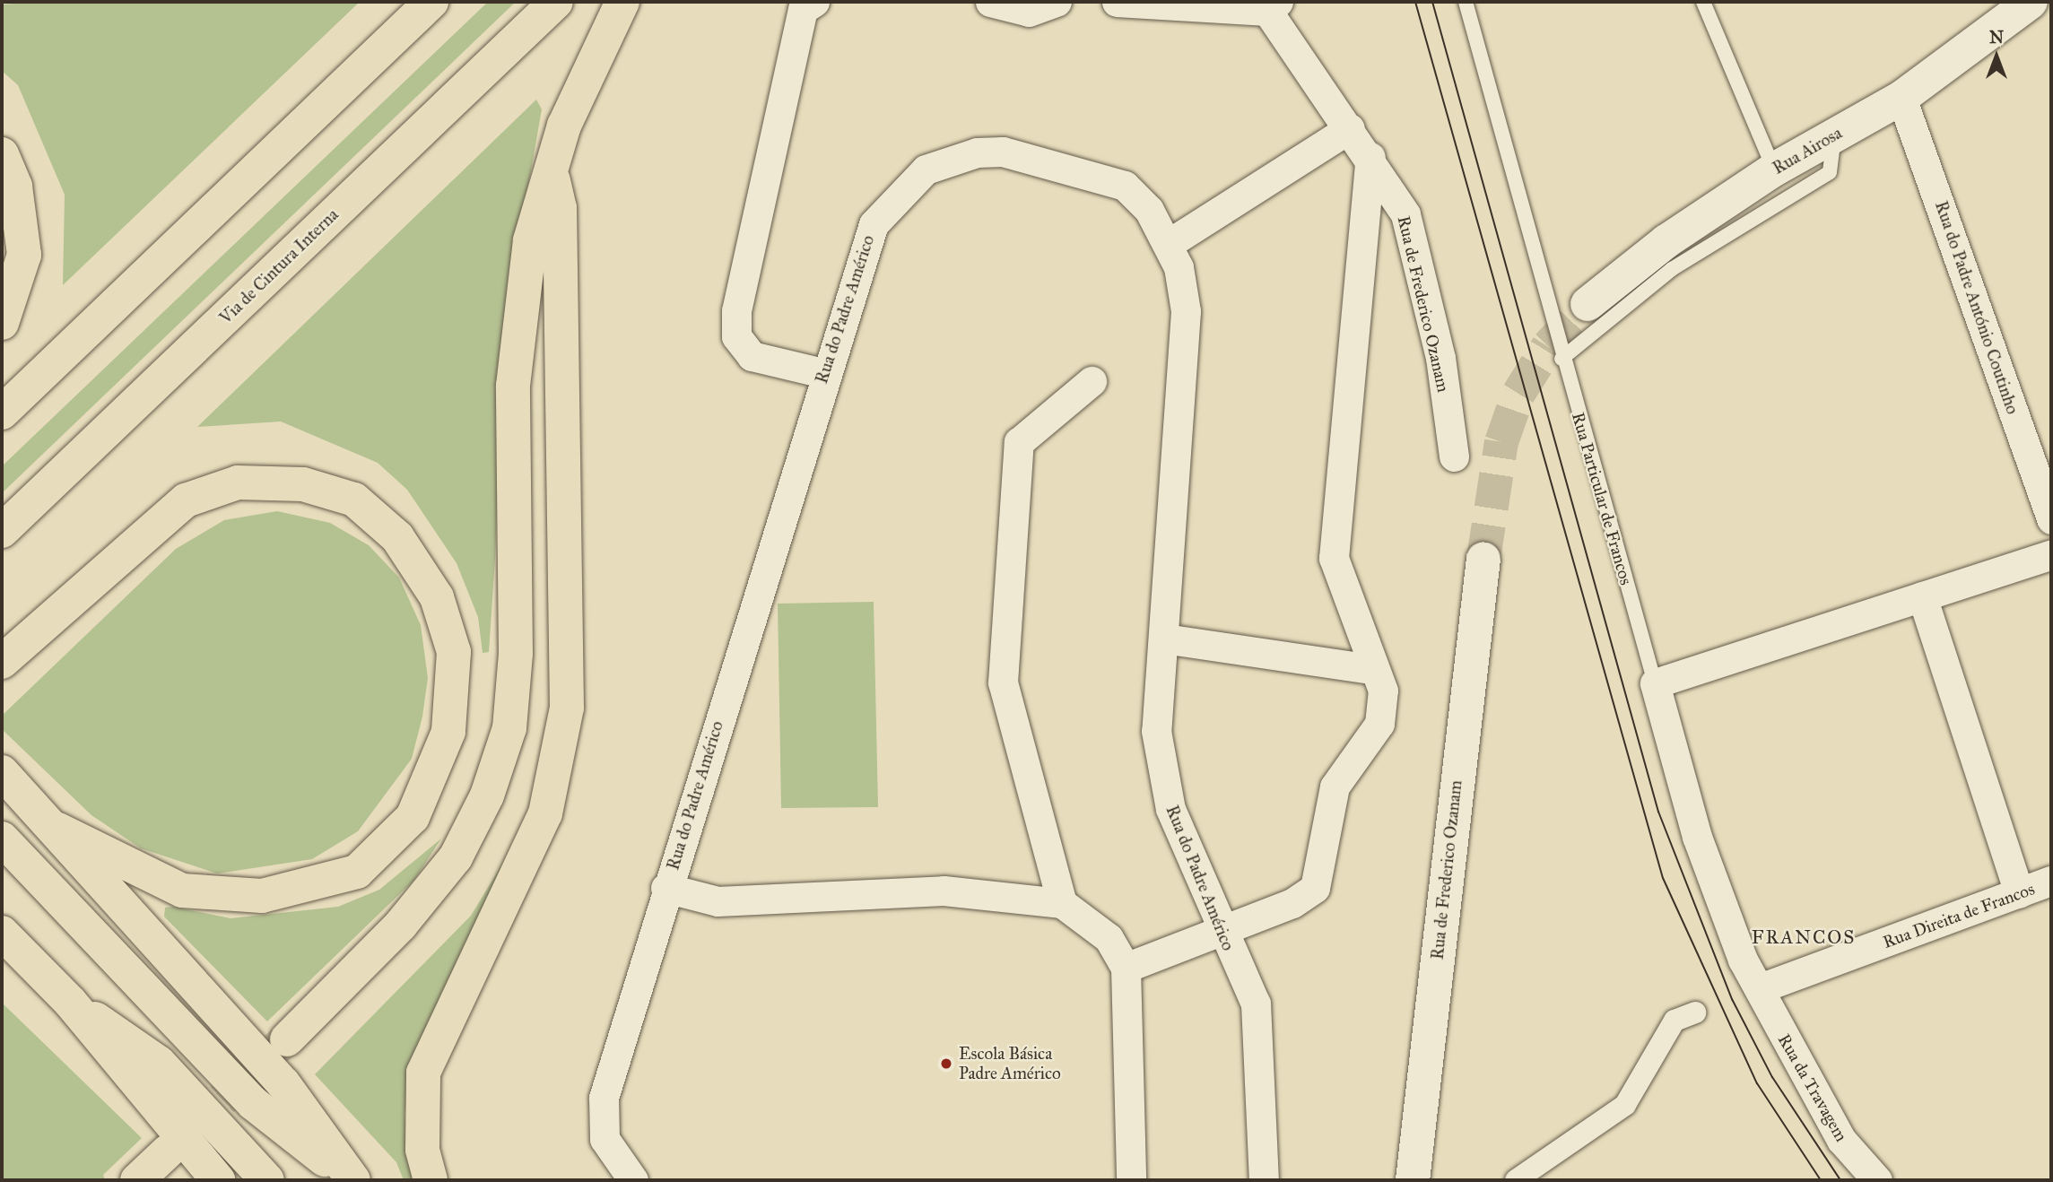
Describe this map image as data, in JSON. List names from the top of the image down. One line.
{"streets":{"highway":["Via de Cintura Interna"],"main road":["Rua Airosa","Rua de Frederico Ozanam"],"street":["Rua do Padre António Coutinho","Rua do Padre Américo","Rua Particular de Francos","Rua Direita de Francos","Rua da Travagem"]},"crossings":[["Rua Airosa","Rua do Padre António Coutinho"],["Rua Particular de Francos","Rua Direita de Francos"],["Rua Particular de Francos","Rua da Travagem"],["Rua Direita de Francos","Rua da Travagem"]],"districts":["FRANCOS"],"places":["Escola Básica Padre Américo"],"north":"top"}
